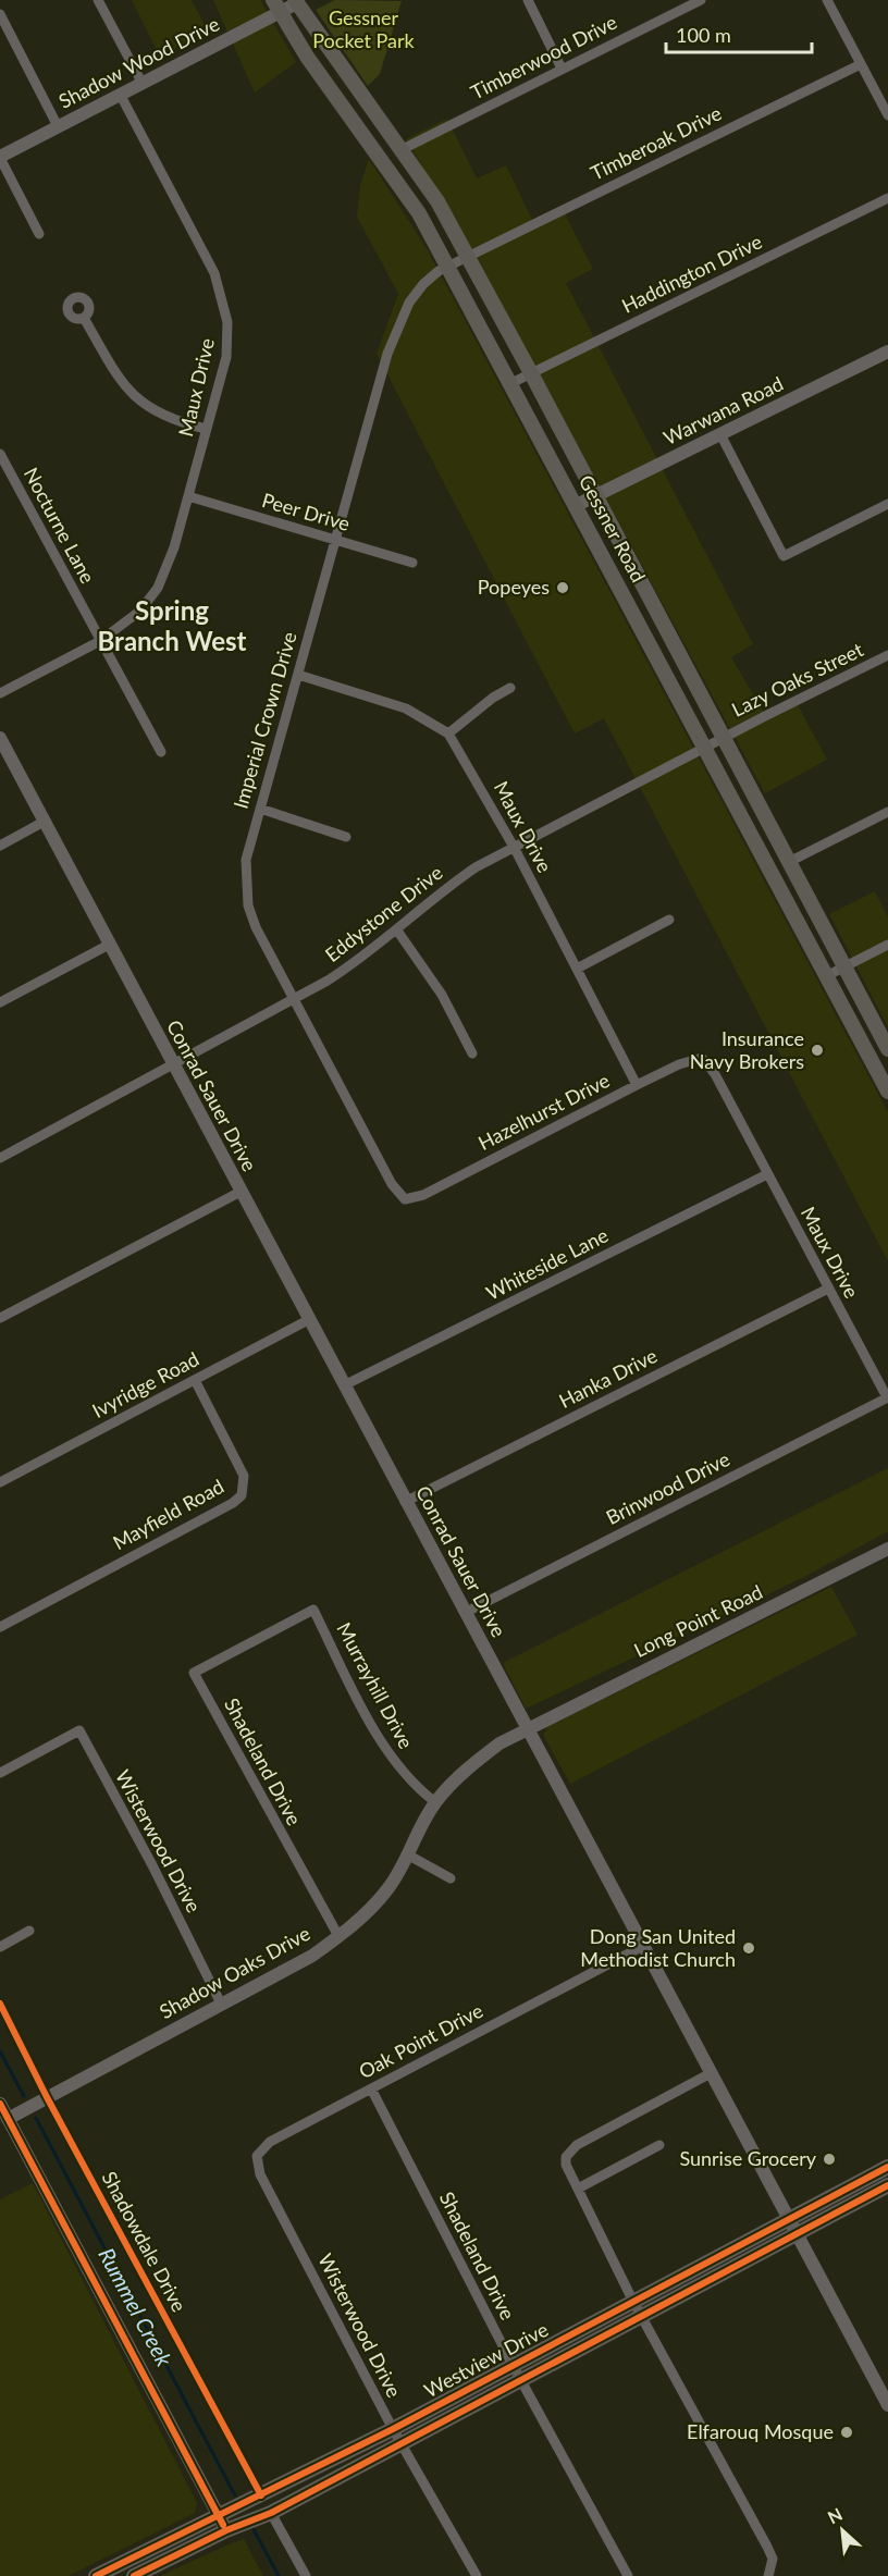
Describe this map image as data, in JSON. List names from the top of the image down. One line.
{"streets":{"main road":["Gessner Road","Westview Drive"],"street":["Timberwood Drive","Shadow Wood Drive","Timberoak Drive","Haddington Drive","Maux Drive","Warwana Road","Peer Drive","Nocturne Lane","Lazy Oaks Street","Imperial Crown Drive","Eddystone Drive","Conrad Sauer Drive","Hazelhurst Drive","Whiteside Lane","Hanka Drive","Ivyridge Road","Brinwood Drive","Mayfield Road","Long Point Road","Murrayhill Drive","Shadeland Drive","Wisterwood Drive","Shadow Oaks Drive","Oak Point Drive","Shadowdale Drive"]},"crossings":[["Timberwood Drive","Gessner Road"],["Shadow Wood Drive","Maux Drive"],["Shadow Wood Drive","Gessner Road"],["Timberoak Drive","Gessner Road"],["Timberoak Drive","Imperial Crown Drive"],["Haddington Drive","Gessner Road"],["Maux Drive","Peer Drive"],["Maux Drive","Nocturne Lane"],["Maux Drive","Imperial Crown Drive"],["Maux Drive","Eddystone Drive"],["Maux Drive","Hazelhurst Drive"],["Maux Drive","Whiteside Lane"],["Maux Drive","Hanka Drive"],["Maux Drive","Brinwood Drive"],["Warwana Road","Gessner Road"],["Peer Drive","Imperial Crown Drive"],["Gessner Road","Lazy Oaks Street"],["Gessner Road","Imperial Crown Drive"],["Gessner Road","Eddystone Drive"],["Lazy Oaks Street","Eddystone Drive"],["Imperial Crown Drive","Eddystone Drive"],["Imperial Crown Drive","Hazelhurst Drive"],["Eddystone Drive","Conrad Sauer Drive"],["Conrad Sauer Drive","Whiteside Lane"],["Conrad Sauer Drive","Hanka Drive"],["Conrad Sauer Drive","Ivyridge Road"],["Conrad Sauer Drive","Brinwood Drive"],["Conrad Sauer Drive","Long Point Road"],["Conrad Sauer Drive","Shadow Oaks Drive"],["Conrad Sauer Drive","Oak Point Drive"],["Conrad Sauer Drive","Westview Drive"],["Ivyridge Road","Mayfield Road"],["Long Point Road","Shadow Oaks Drive"],["Murrayhill Drive","Shadeland Drive"],["Murrayhill Drive","Shadow Oaks Drive"],["Shadeland Drive","Shadow Oaks Drive"],["Shadeland Drive","Oak Point Drive"],["Shadeland Drive","Westview Drive"],["Wisterwood Drive","Shadow Oaks Drive"],["Wisterwood Drive","Oak Point Drive"],["Wisterwood Drive","Westview Drive"],["Shadow Oaks Drive","Shadowdale Drive"],["Shadowdale Drive","Westview Drive"]],"districts":["Spring Branch West"],"water":["Rummel Creek"],"parks":["Gessner Pocket Park"],"places":["Popeyes","Insurance Navy Brokers","Dong San United Methodist Church","Sunrise Grocery","Elfarouq Mosque"],"scale_bar":"100 m","north":"top left"}
